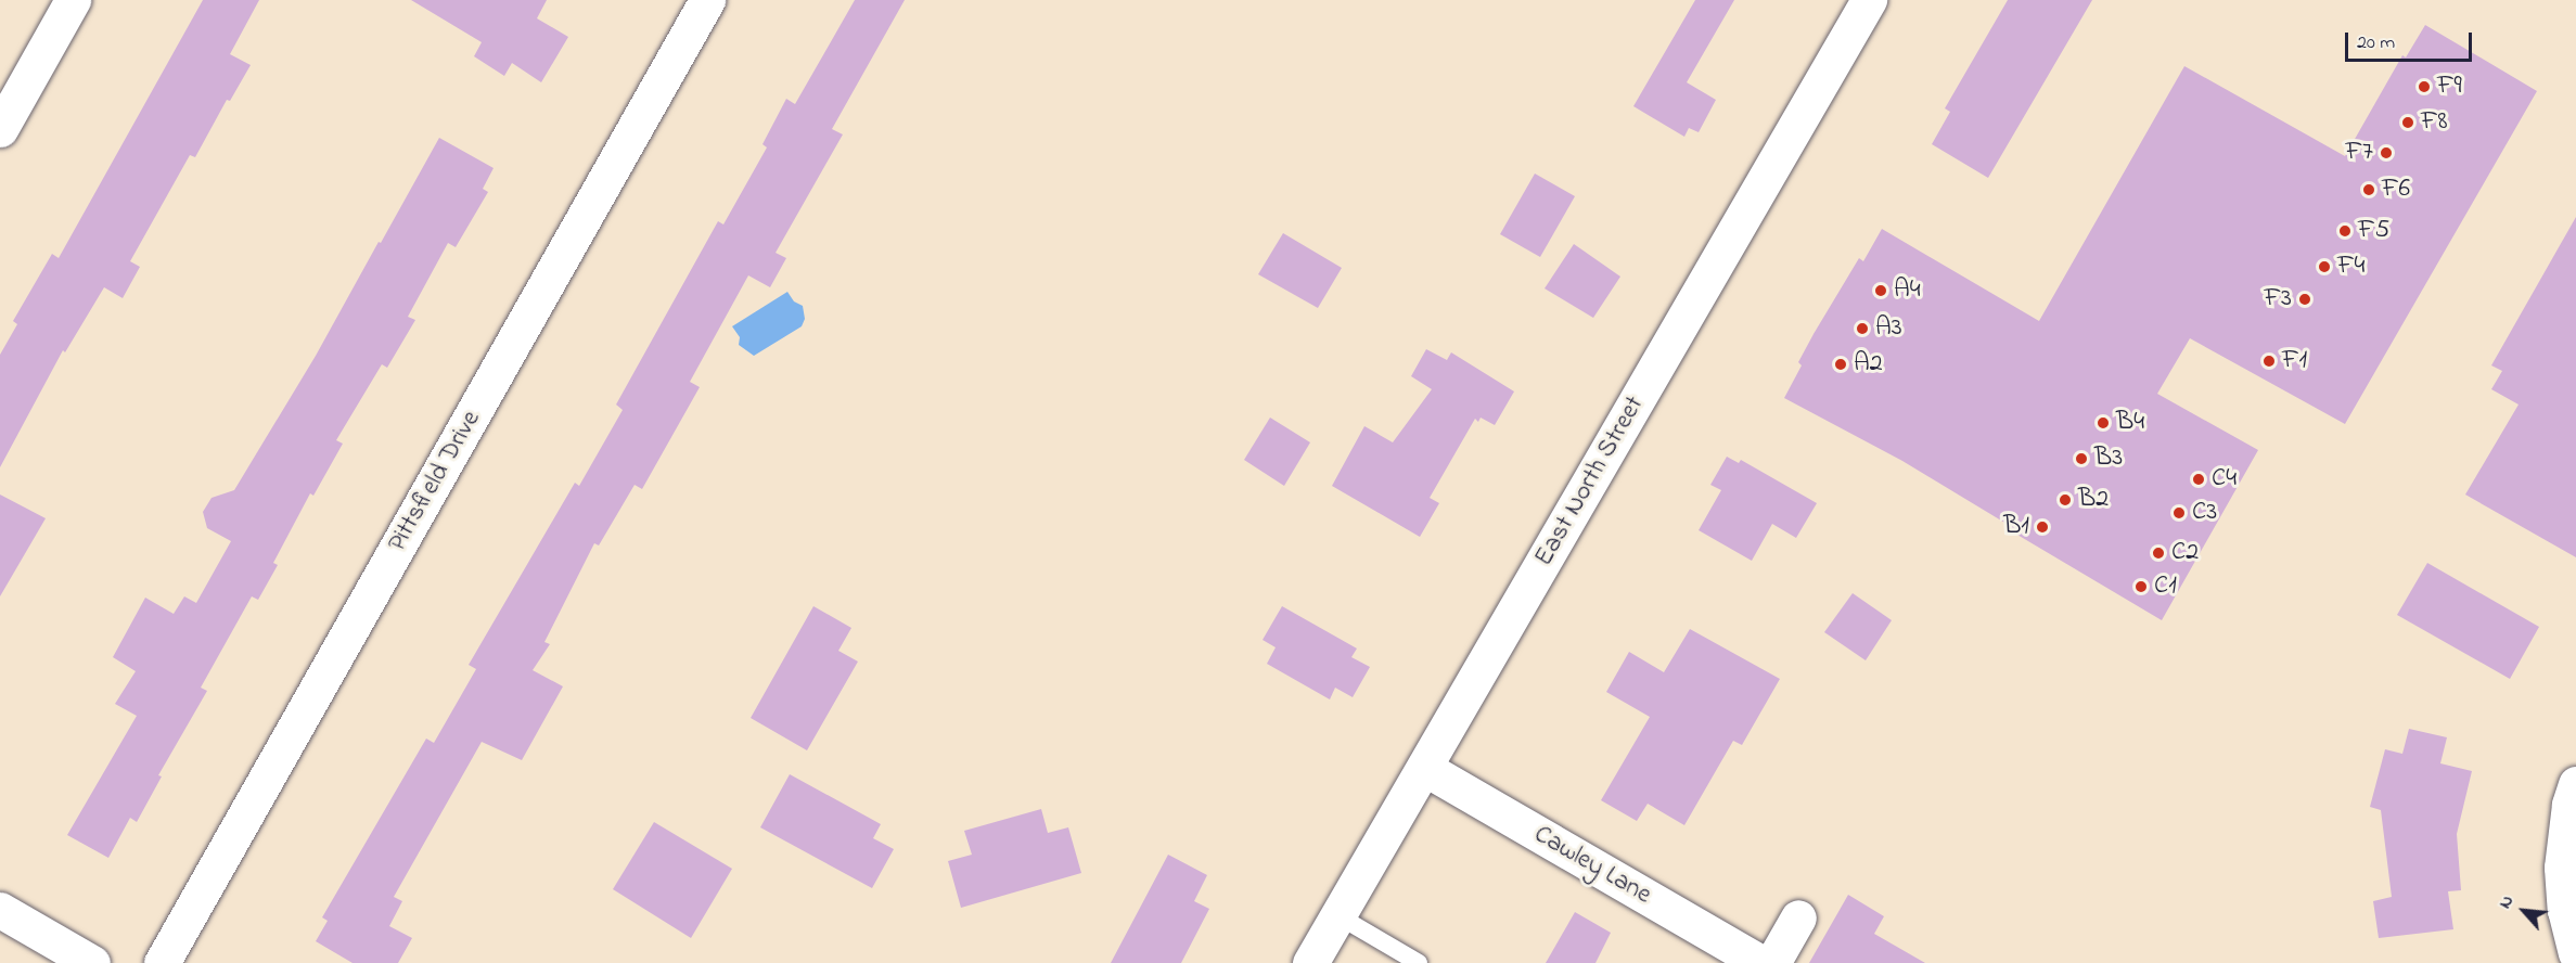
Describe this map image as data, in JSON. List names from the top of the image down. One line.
{"streets":{"street":["Pittsfield Drive","East North Street","Cawley Lane"]},"crossings":[["East North Street","Cawley Lane"]],"places":["F9","F8","F7","F6","F5","F4","A4","F3","A3","F1","A2","B4","B3","C4","B2","C3","B1","C2","C1"],"scale_bar":"20 m","north":"top left"}
